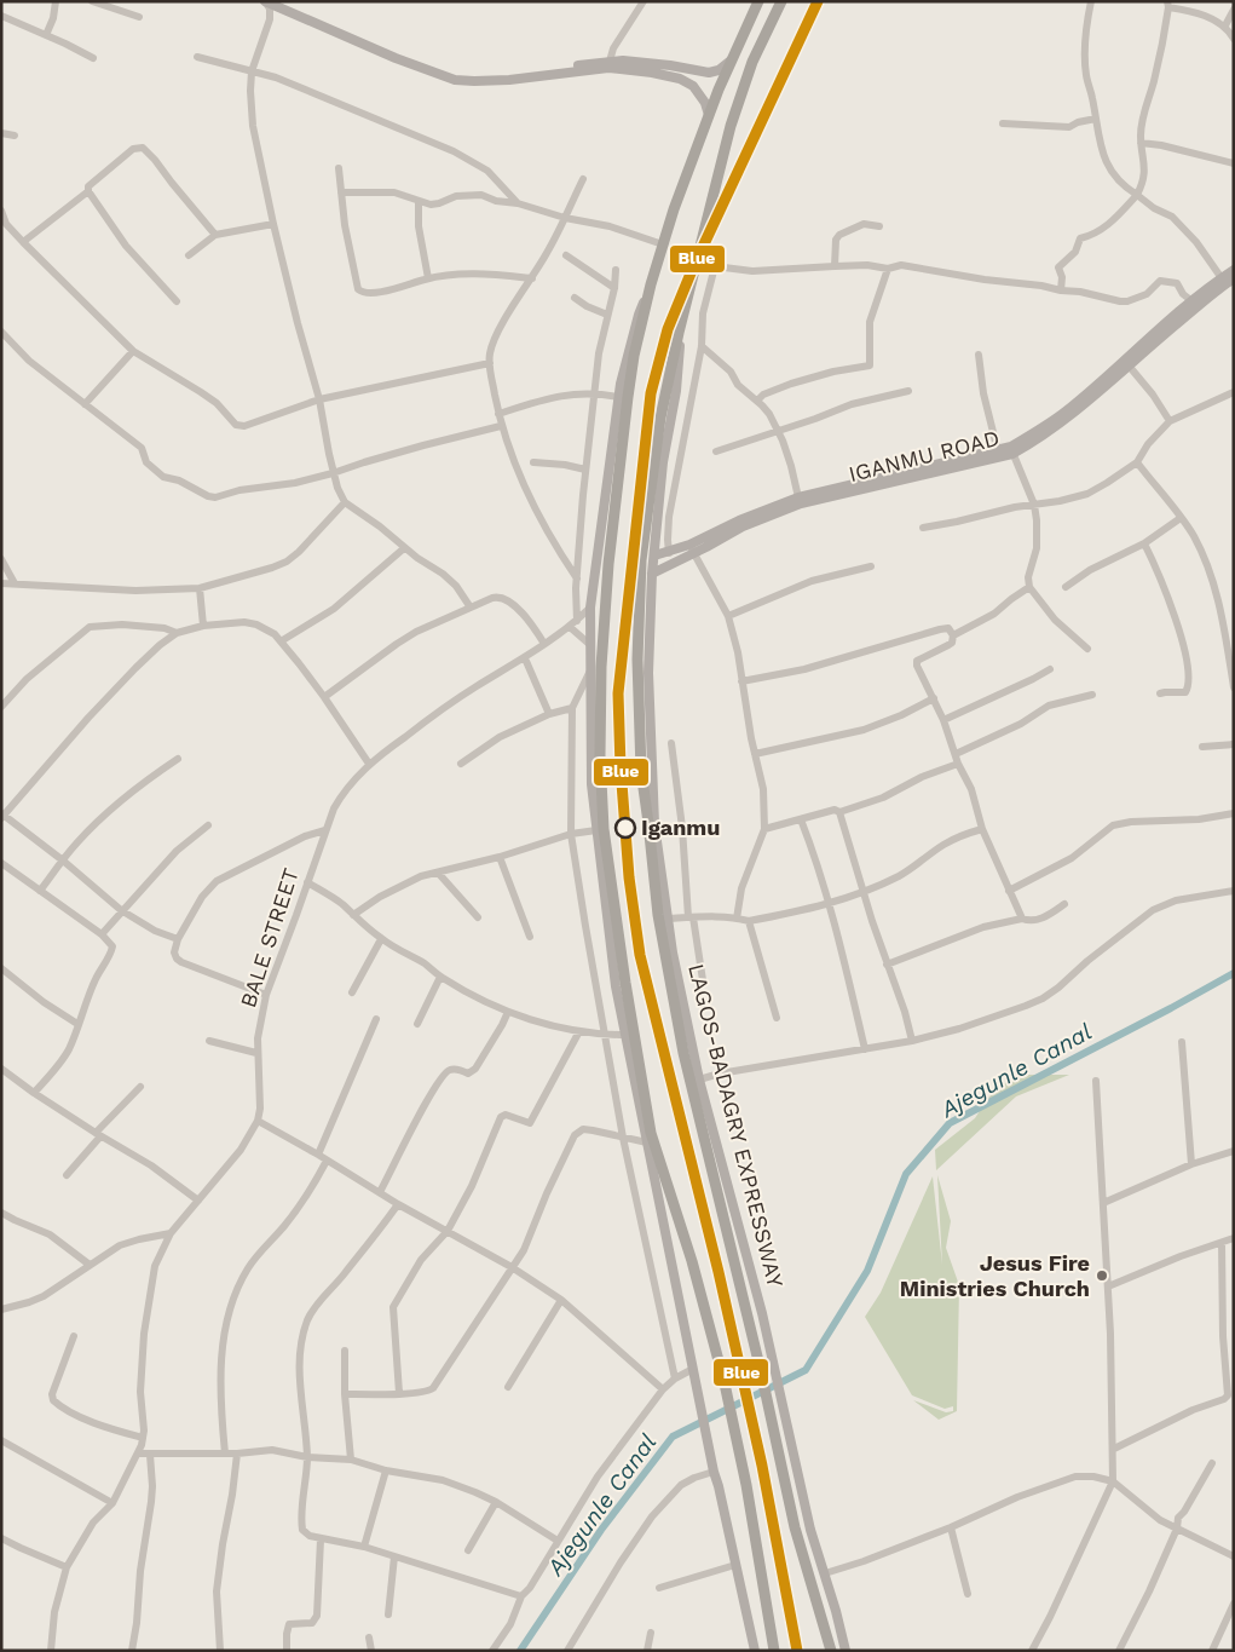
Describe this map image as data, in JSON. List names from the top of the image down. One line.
{"streets":{"highway":["LAGOS-BADAGRY EXPRESSWAY"],"main road":["IGANMU ROAD"],"street":["BALE STREET"]},"crossings":[["IGANMU ROAD","LAGOS-BADAGRY EXPRESSWAY"]],"water":["Ajegunle Canal"],"places":["Iganmu","Jesus Fire Ministries Church"],"lines":["transit line Blue"]}
